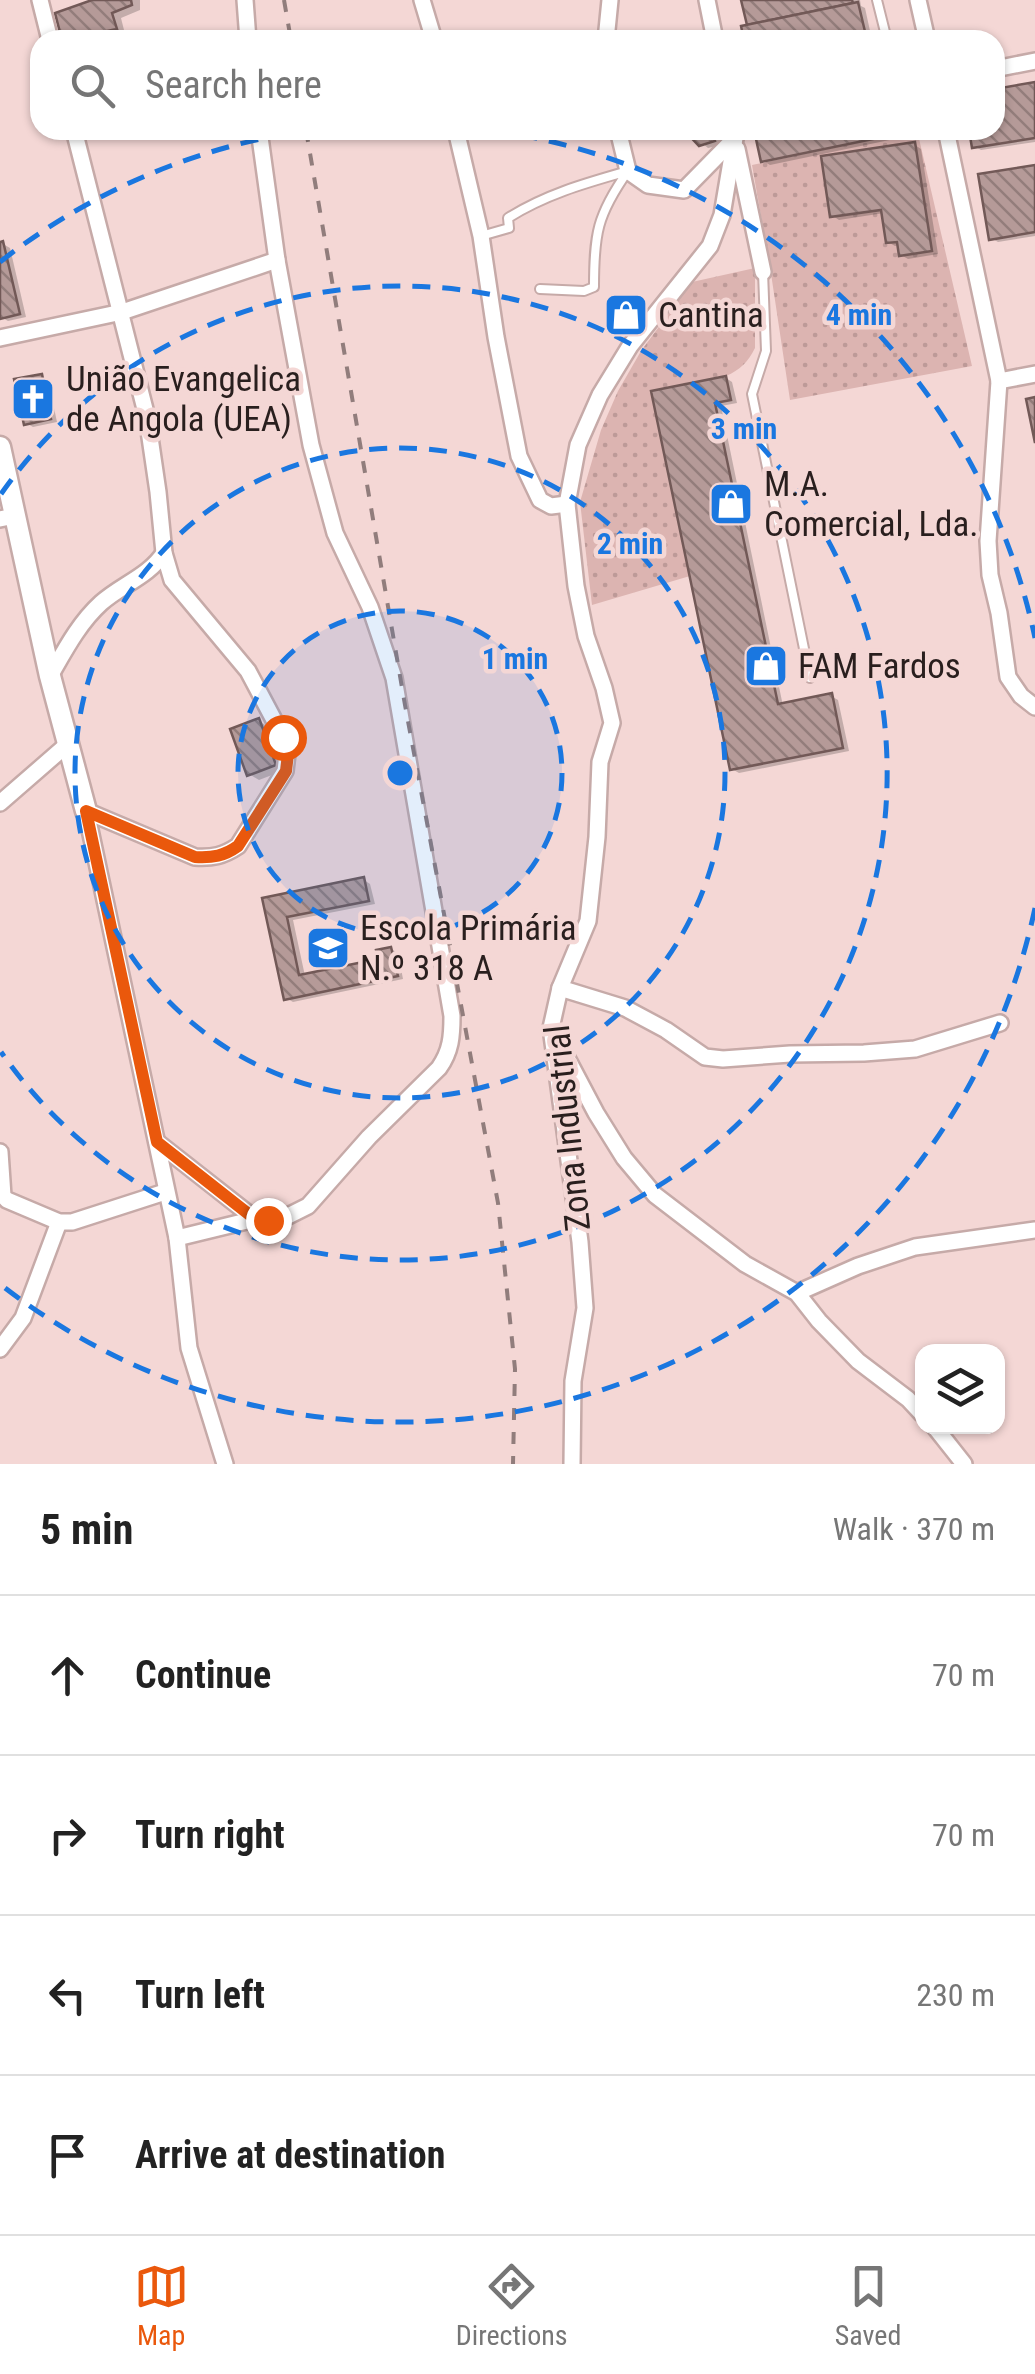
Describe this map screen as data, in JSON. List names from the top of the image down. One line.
{"streets":{"street":["Zona Industrial"]},"places":{"shop":["Cantina","M.A. Comercial, Lda.","FAM Fardos"],"church":["União Evangelica de Angola (UEA)"],"school or university":["Escola Primária N.º 318 A"]},"page":{"search":"Search here","heading":["5 min","Walk · 370 m"],"list":[["Continue","70 m"],["Turn right","70 m"],["Turn left","230 m"],"Arrive at destination"],"nav":["Map","Directions","Saved"]},"rings":["4 min","3 min","2 min","1 min"]}
